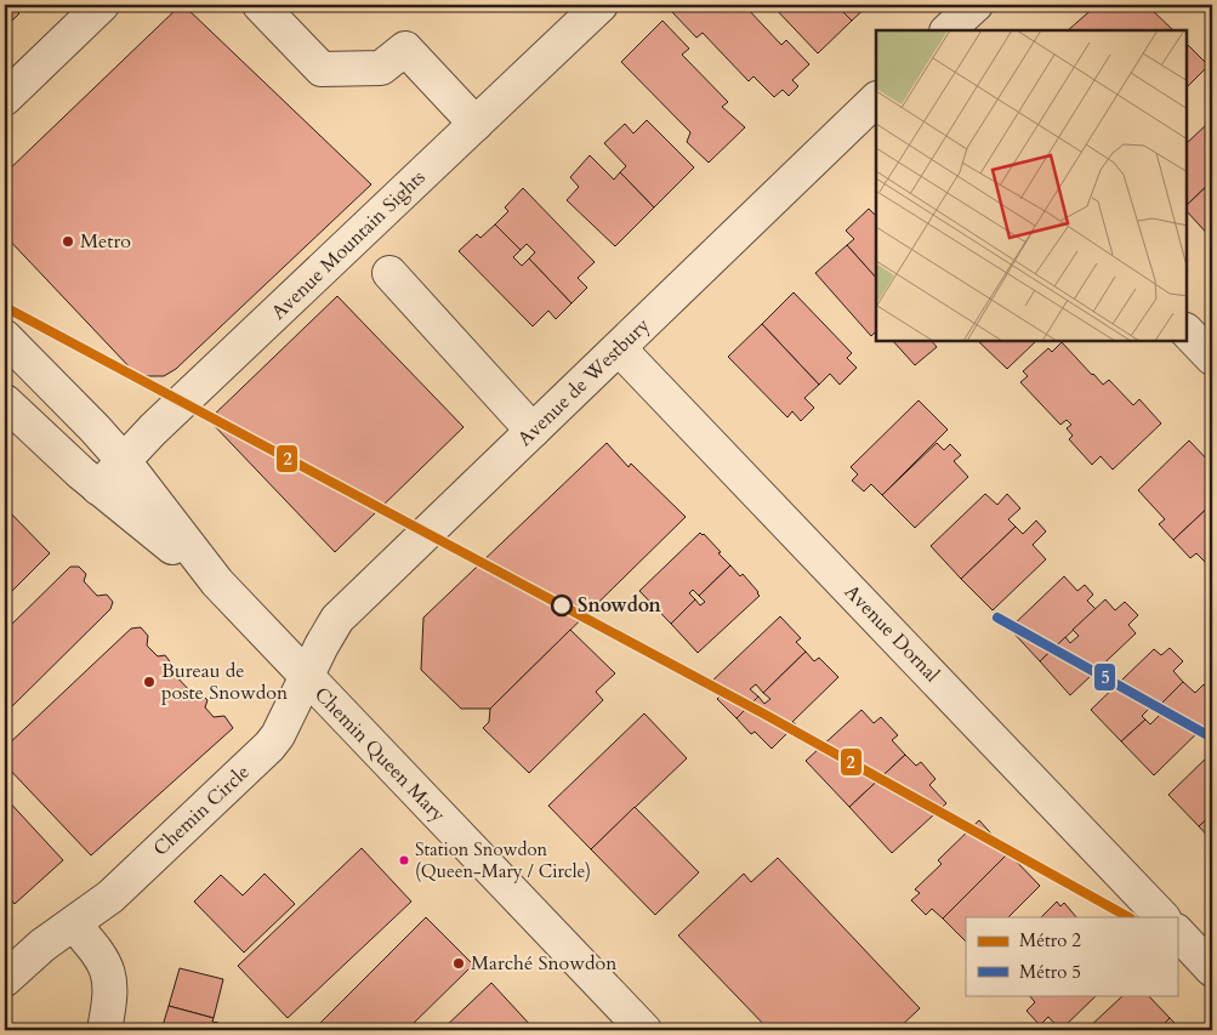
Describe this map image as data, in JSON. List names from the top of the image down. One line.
{"streets":{"street":["Avenue Mountain Sights","Avenue de Westbury","Avenue Dornal","Chemin Queen Mary","Chemin Circle"]},"crossings":[["Avenue Mountain Sights","Chemin Queen Mary"],["Avenue de Westbury","Avenue Dornal"],["Avenue de Westbury","Chemin Queen Mary"],["Avenue de Westbury","Chemin Circle"],["Chemin Queen Mary","Chemin Circle"]],"places":["Metro","Snowdon","Bureau de poste Snowdon","Station Snowdon (Queen-Mary / Circle)","Marché Snowdon"],"lines":["metro line 2","metro line 5"],"legend":["Métro 2","Métro 5"]}
